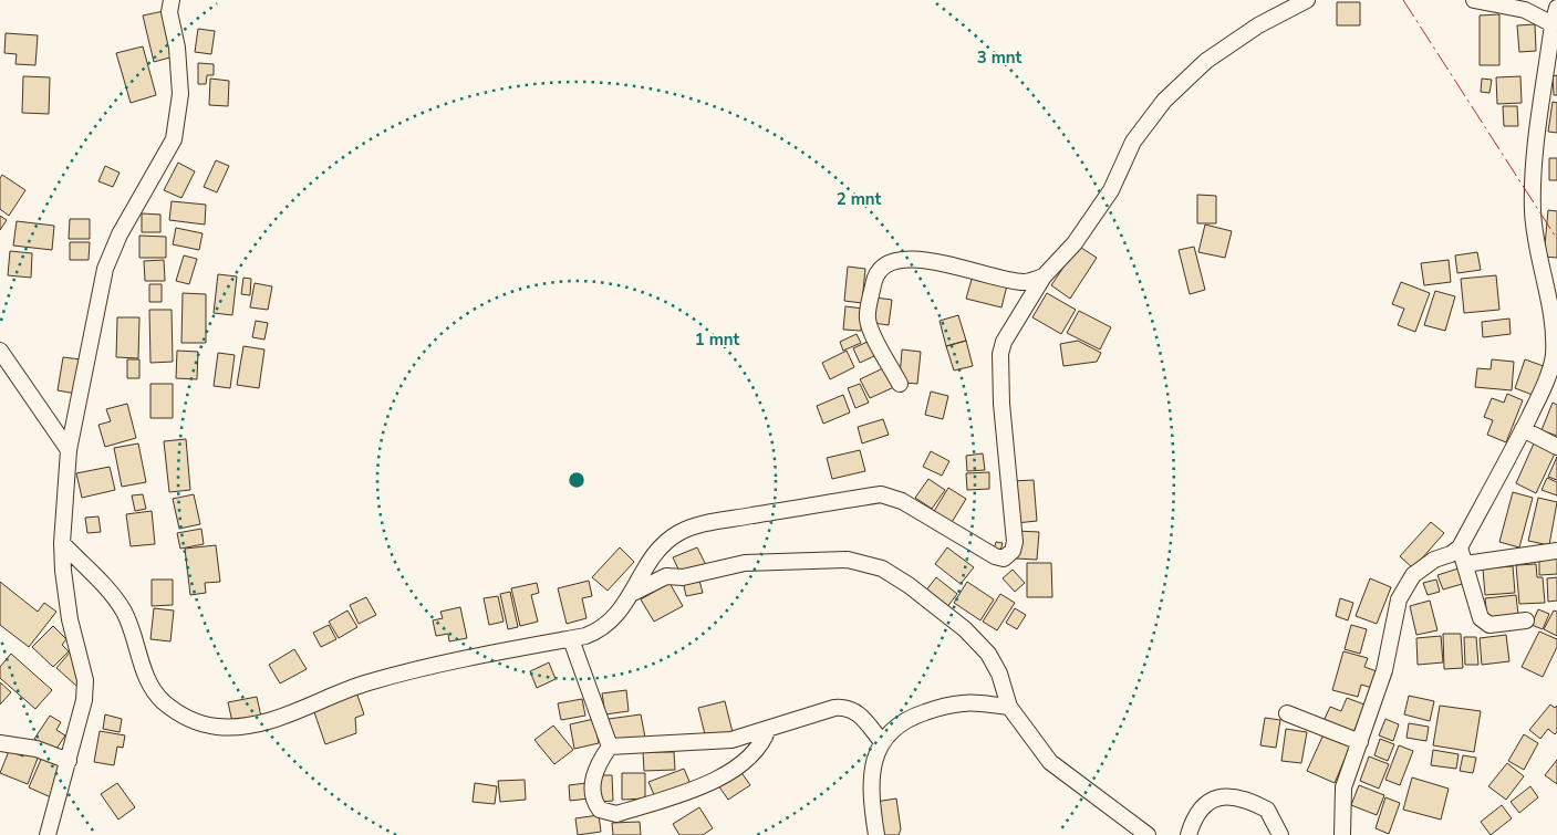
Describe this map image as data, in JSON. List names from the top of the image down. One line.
{"rings":["3 mnt","2 mnt","1 mnt"]}
